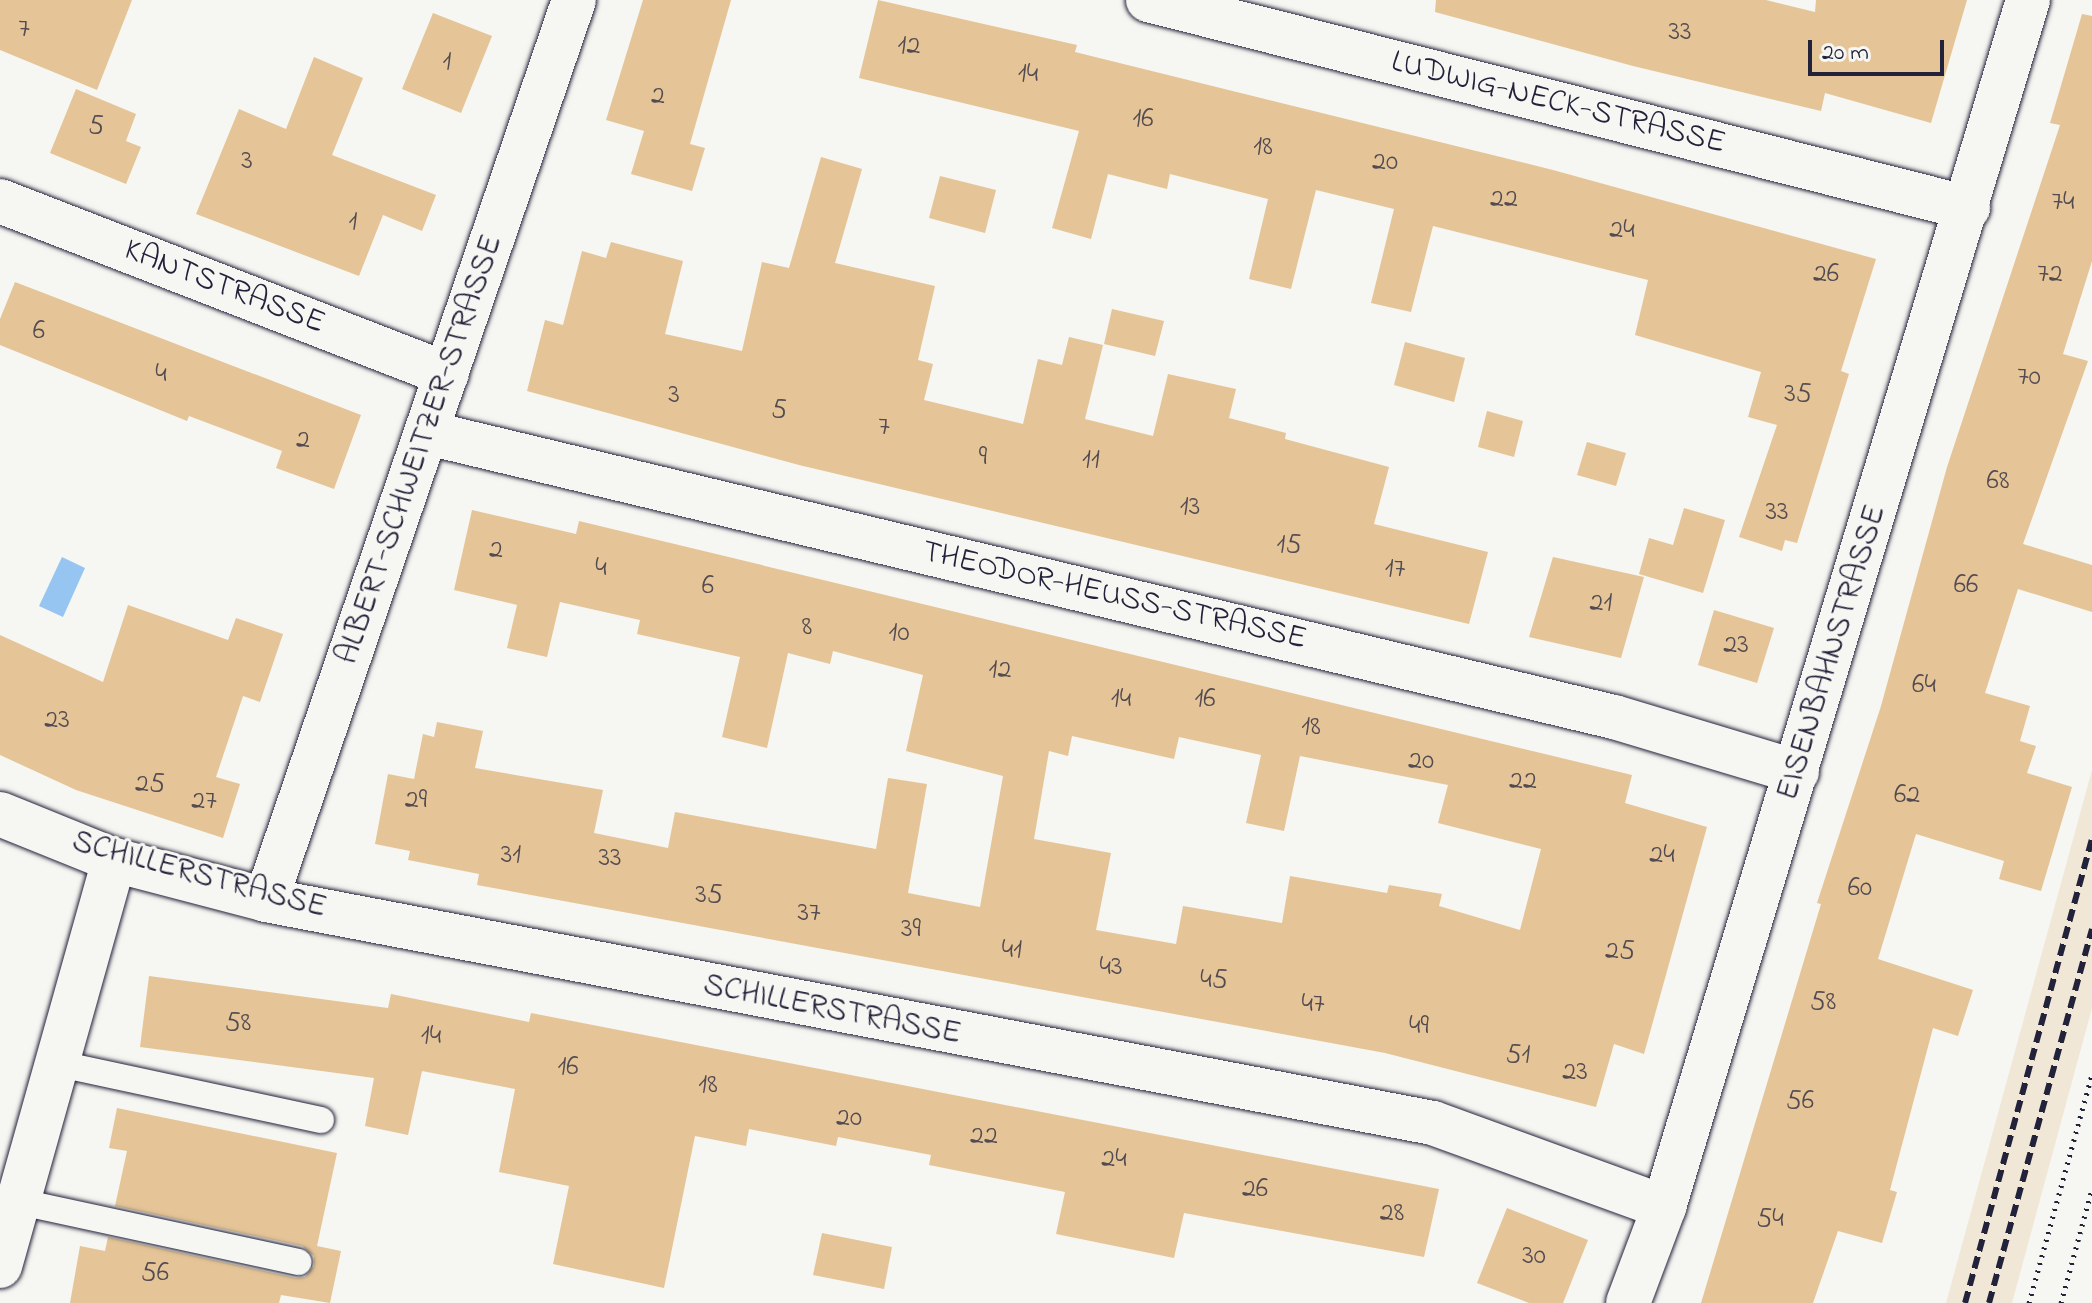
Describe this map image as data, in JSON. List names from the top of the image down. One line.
{"streets":{"street":["LUDWIG-NECK-STRASSE","KANTSTRASSE","ALBERT-SCHWEITZER-STRASSE","THEODOR-HEUSS-STRASSE","EISENBAHNSTRASSE","SCHILLERSTRASSE"]},"crossings":[["LUDWIG-NECK-STRASSE","EISENBAHNSTRASSE"],["KANTSTRASSE","ALBERT-SCHWEITZER-STRASSE"],["ALBERT-SCHWEITZER-STRASSE","THEODOR-HEUSS-STRASSE"],["ALBERT-SCHWEITZER-STRASSE","SCHILLERSTRASSE"],["THEODOR-HEUSS-STRASSE","EISENBAHNSTRASSE"],["EISENBAHNSTRASSE","SCHILLERSTRASSE"]],"house_numbers":["7","33","12","1","14","2","16","5","18","3","20","22","74","1","24","26","72","6","4","70","35","3","5","7","2","9","11","68","13","33","15","2","4","17","66","6","21","8","10","23","12","64","14","16","23","18","20","22","25","62","29","27","31","24","33","60","35","37","39","41","25","43","45","58","47","58","49","14","51","16","23","18","56","20","22","24","26","28","54","30","56"],"scale_bar":"20 m"}
